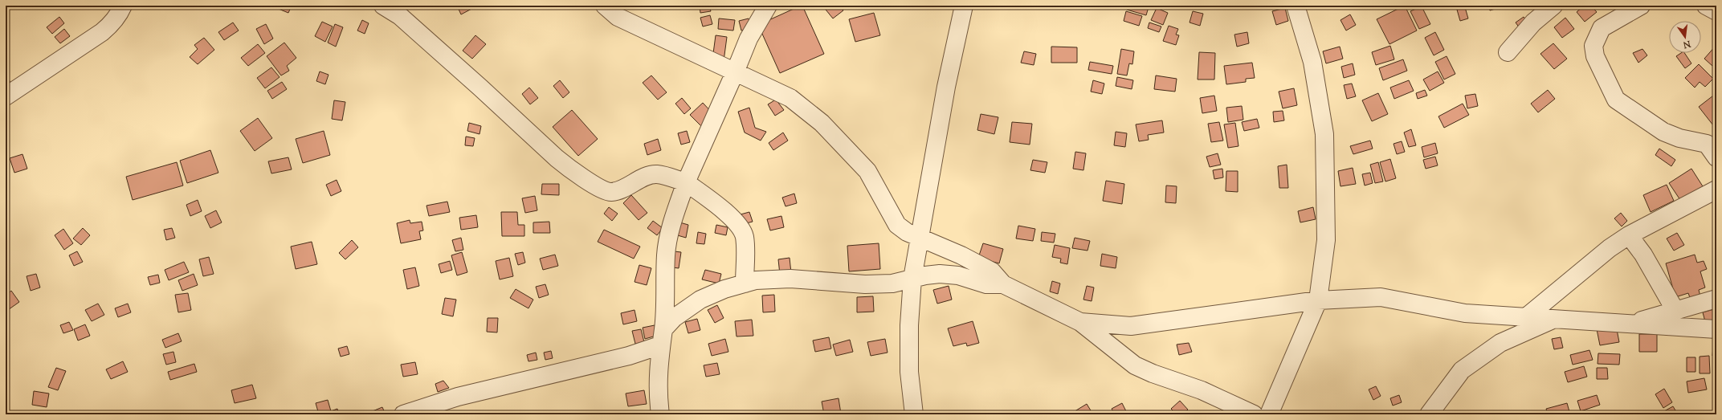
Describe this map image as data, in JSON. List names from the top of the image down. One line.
{"north":"bottom"}
